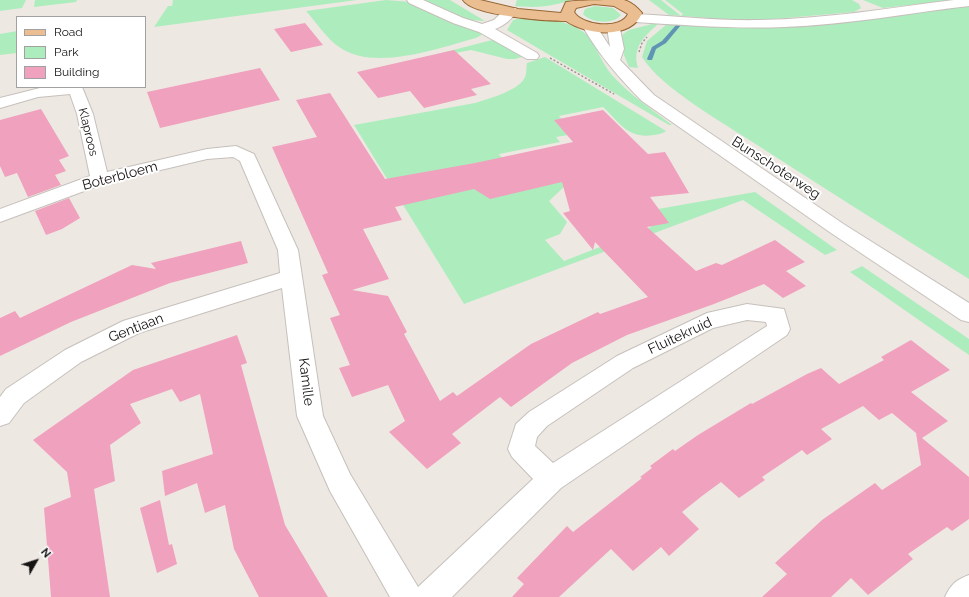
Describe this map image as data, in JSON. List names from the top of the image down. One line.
{"streets":{"street":["Klaproos","Bunschoterweg","Boterbloem","Gentiaan","Fluitekruid","Kamille"]},"crossings":[["Klaproos","Boterbloem"],["Boterbloem","Kamille"],["Gentiaan","Kamille"]],"legend":["Road","Park","Building"],"north":"top right"}
